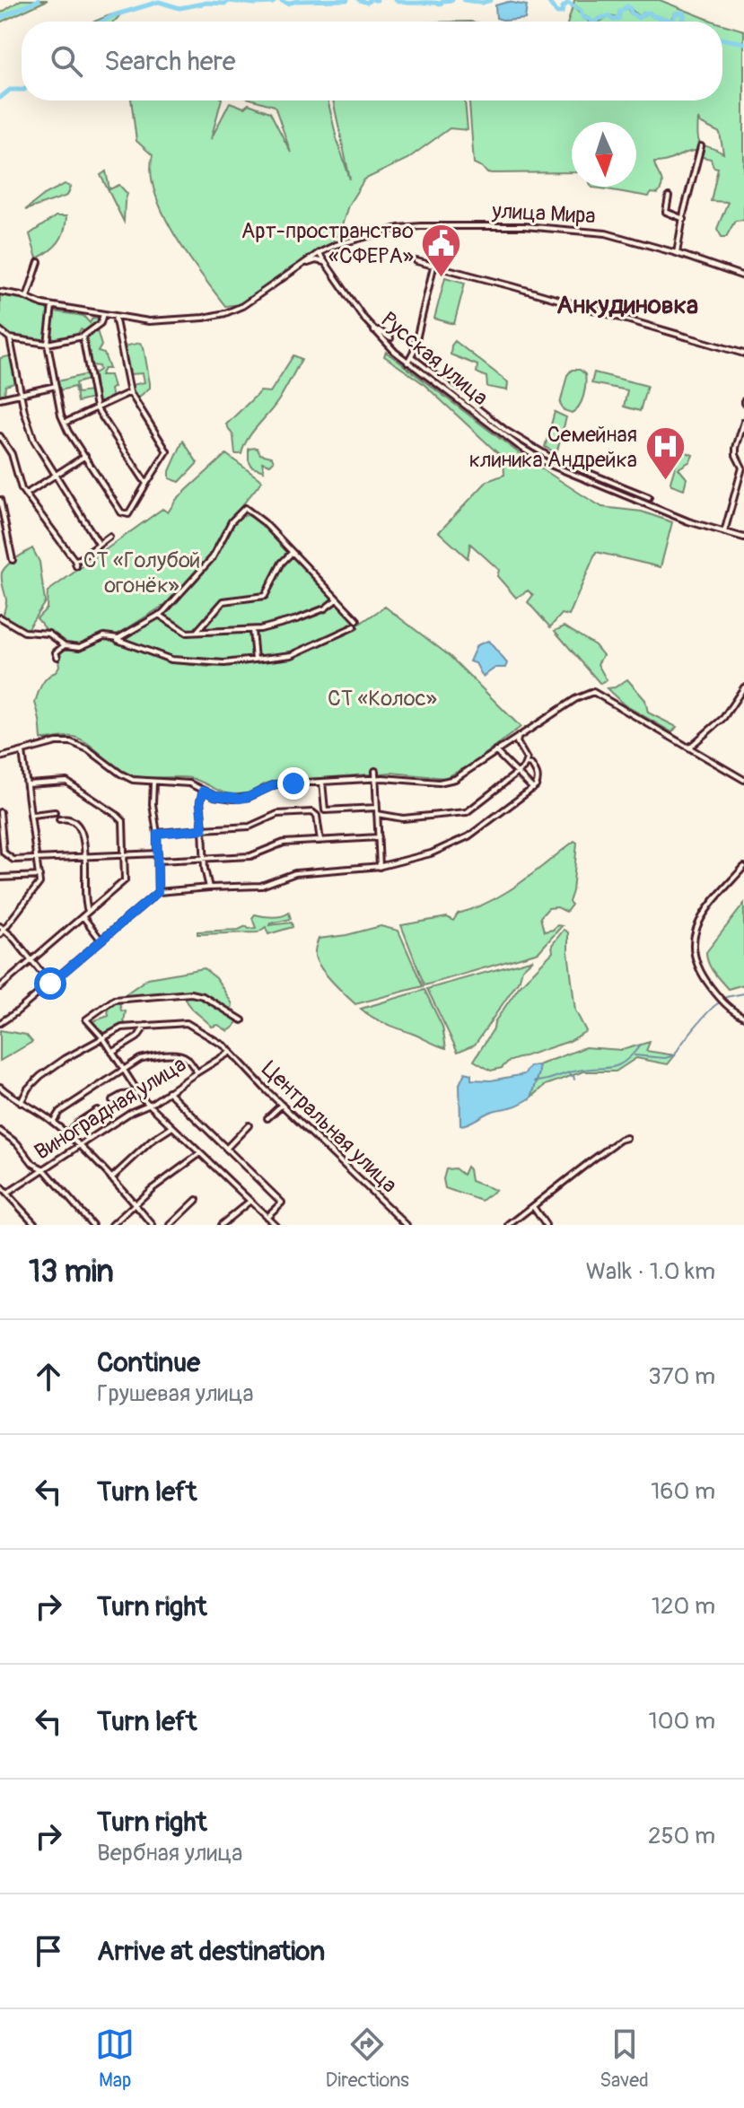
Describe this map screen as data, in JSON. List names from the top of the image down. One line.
{"streets":{"street":["улица Мира","Русская улица","Виноградная улица","Центральная улица"]},"crossings":[["улица Мира","Русская улица"],["Виноградная улица","Центральная улица"]],"districts":["Анкудиновка"],"parks":["СТ «Голубой огонёк»","СТ «Колос»"],"places":{"public building":["Арт-пространство «СФЕРА»"],"hospital":["Семейная клиника Андрейка"]},"north":"bottom","page":{"search":"Search here","heading":["13 min","Walk · 1.0 km"],"list":[["Continue","Грушевая улица","370 m"],["Turn left","160 m"],["Turn right","120 m"],["Turn left","100 m"],["Turn right","Вербная улица","250 m"],"Arrive at destination"],"nav":["Map","Directions","Saved"]}}
